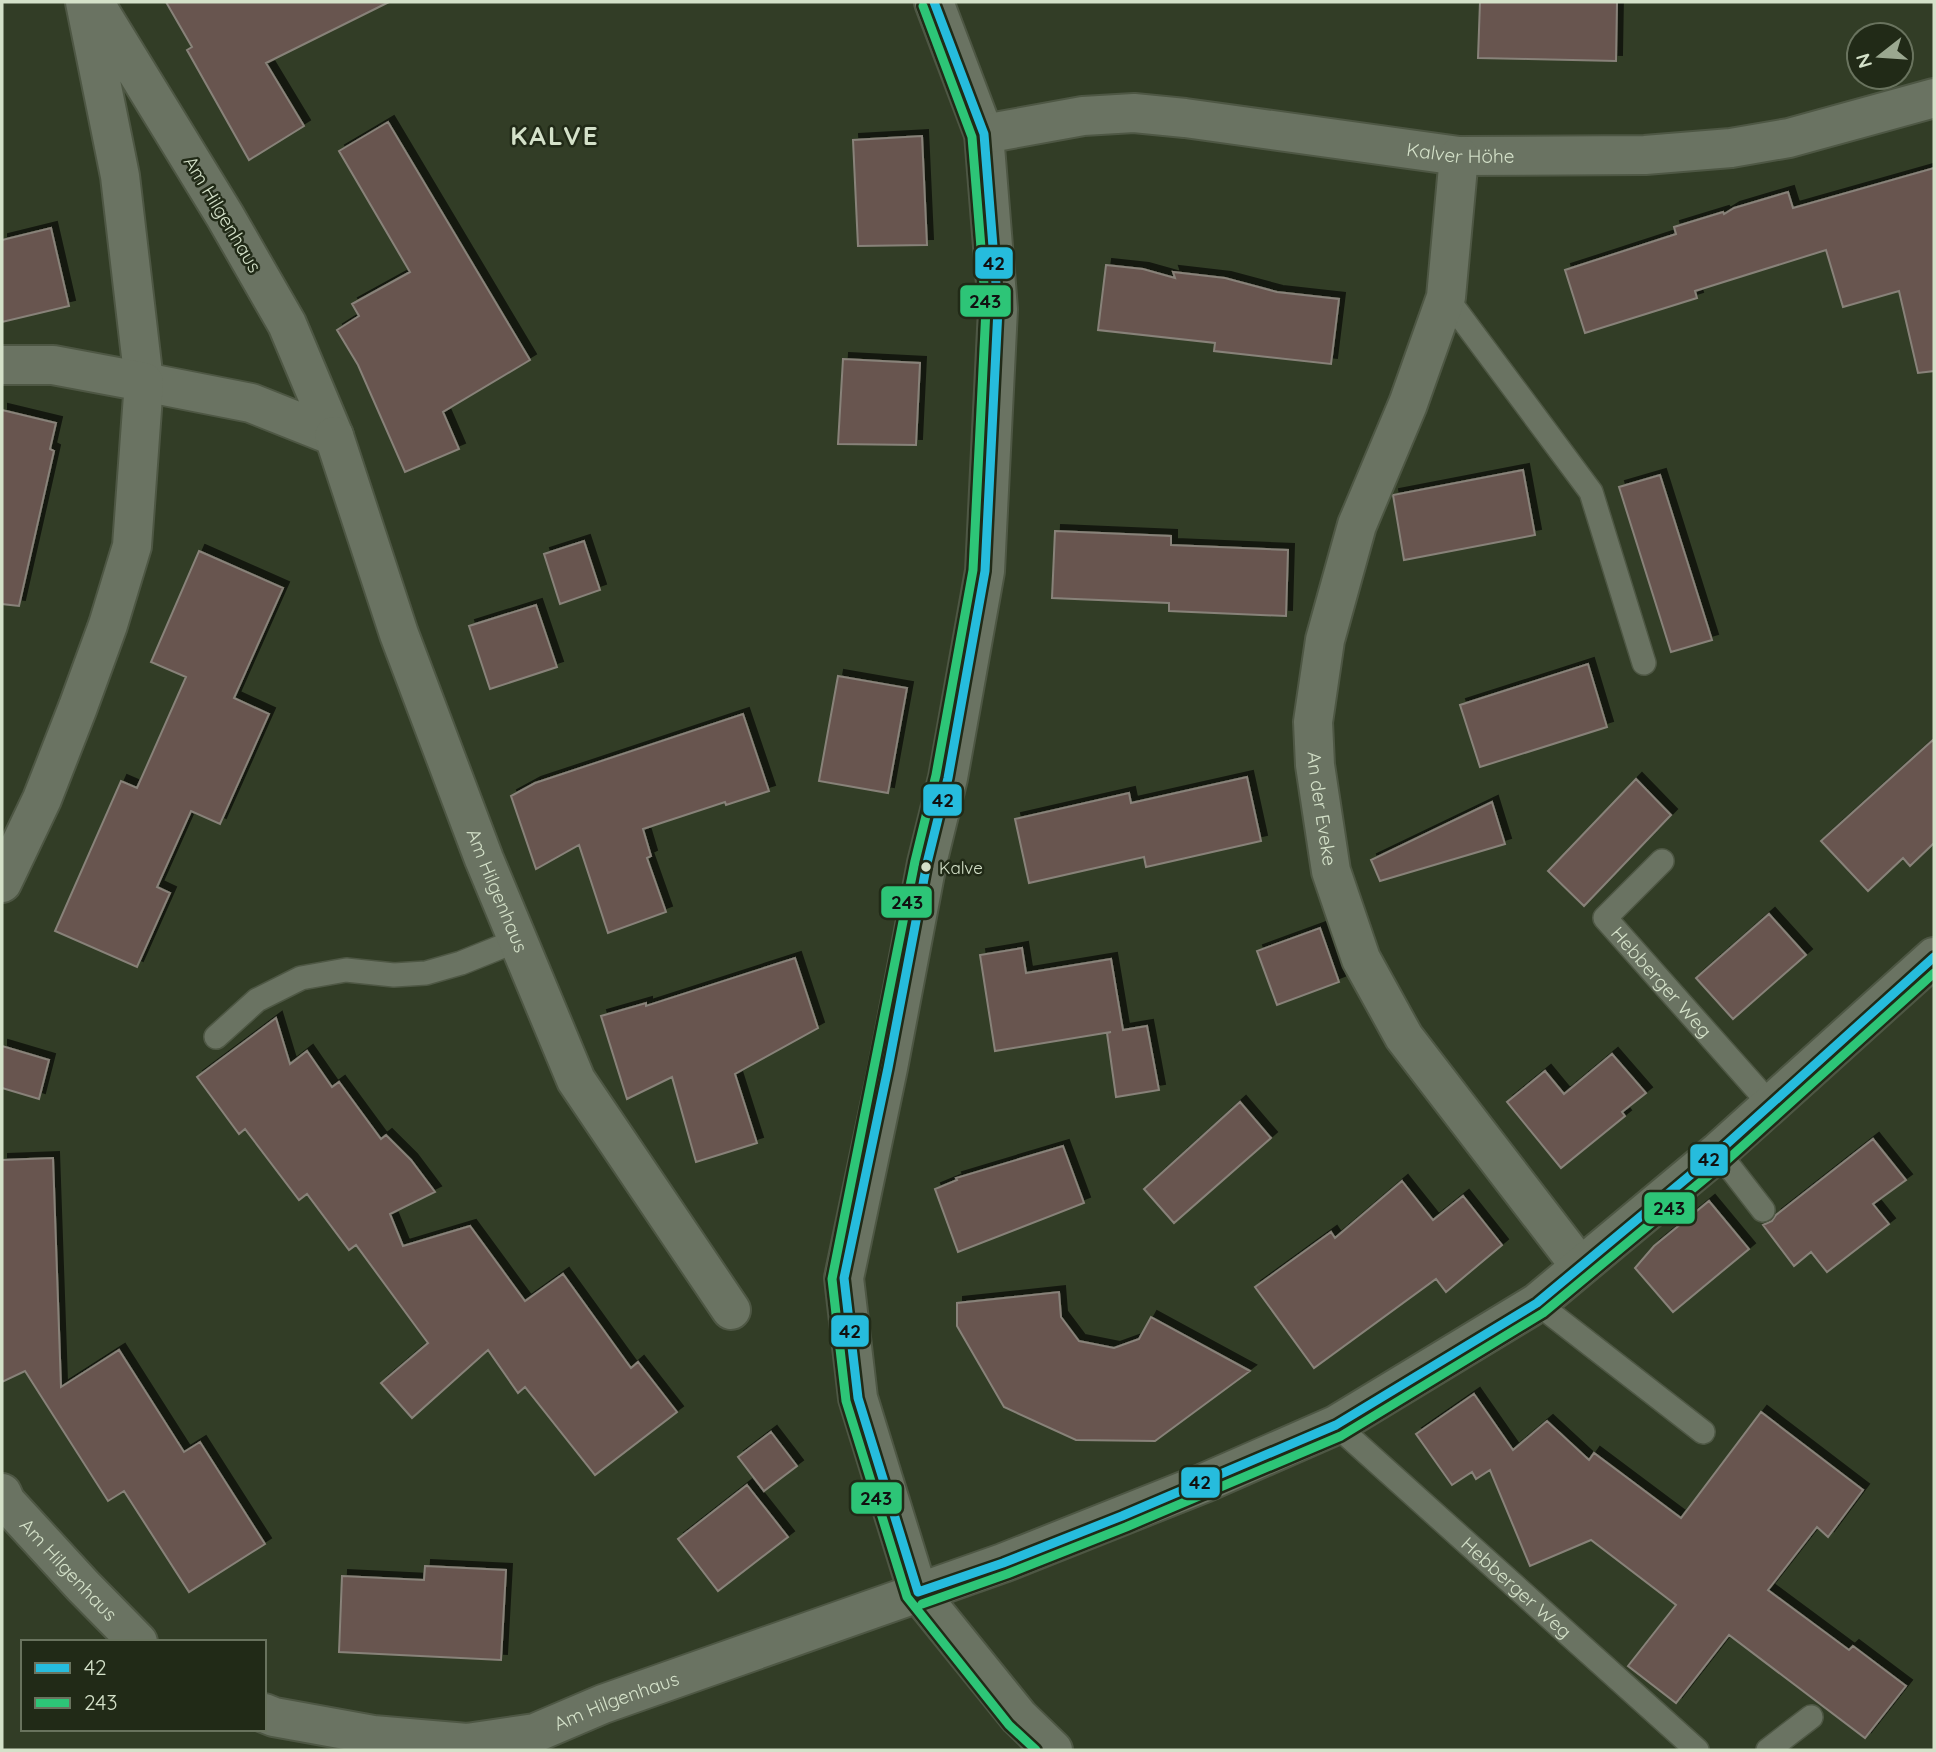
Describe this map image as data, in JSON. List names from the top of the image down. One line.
{"streets":{"street":["Kalver Höhe","Am Hilgenhaus","An der Eveke"],"lane":["Hebberger Weg"]},"crossings":[["Kalver Höhe","An der Eveke"]],"districts":["KALVE"],"places":["Kalve"],"lines":["transit line 42","transit line 243"],"legend":["42","243"],"north":"left"}
